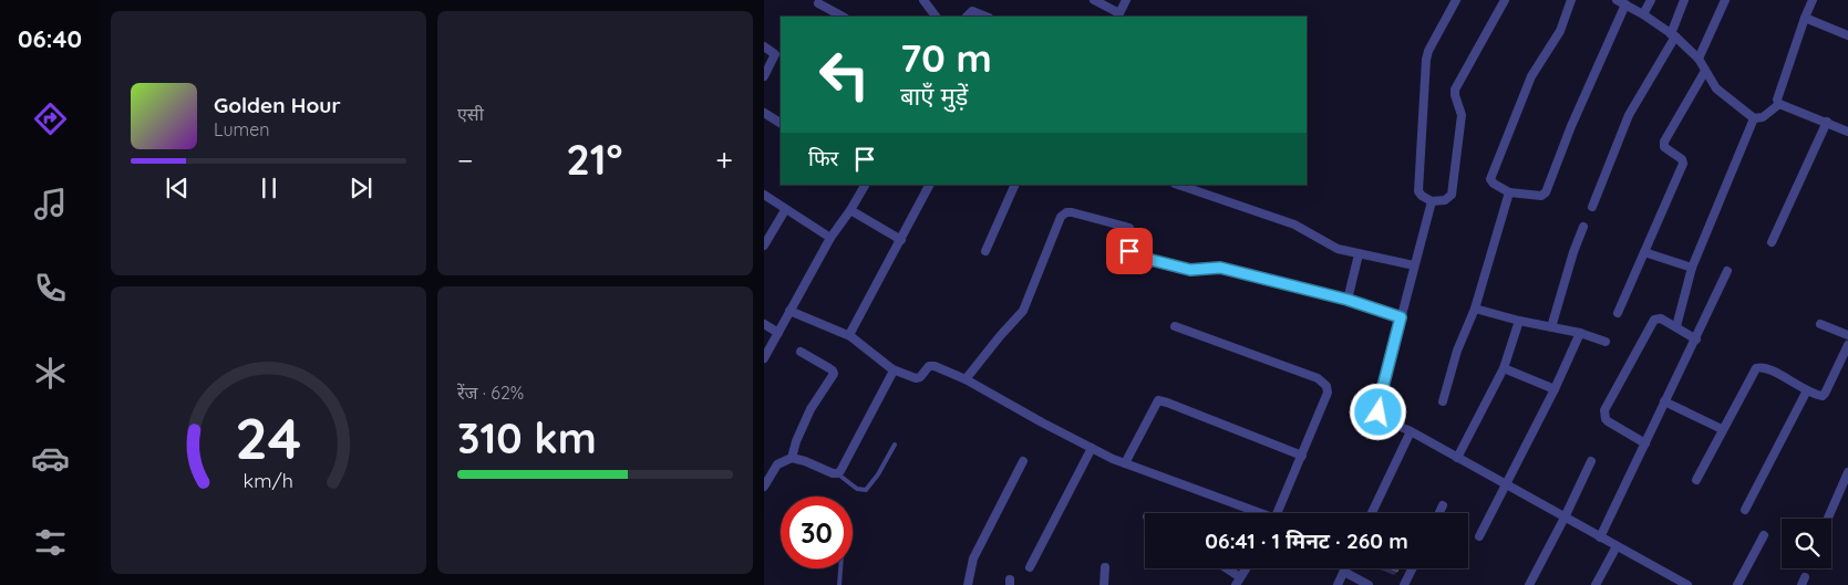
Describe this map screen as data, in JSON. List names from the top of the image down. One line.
{"page":{"tabs":"06:40","tile":["एसी",["रेंज · 62%","310 km"]],"turn":["70 m","बाएँ मुड़ें"],"song":["Golden Hour","Lumen"],"then":"फिर","heat":["−","21°","+"],"limit":"30","trip":"06:41 · 1 मिनट · 260 m","gauge":["24","km/h"]}}
